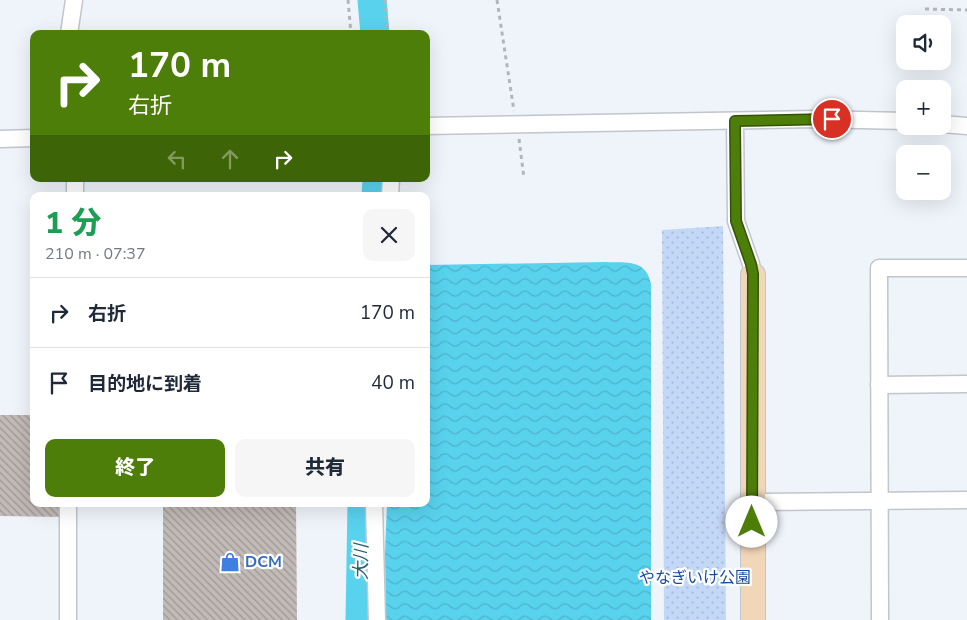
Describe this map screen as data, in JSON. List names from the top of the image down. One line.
{"water":["大川"],"parks":["やなぎいけ公園"],"places":{"shop":["DCM"]},"page":{"map_buttons":["+","−"],"turn":["170 m","右折"],"heading":["1 分","210 m · 07:37"],"list":[{"name":"右折","value":"170 m"},{"name":"目的地に到着","value":"40 m"}],"buttons":["終了","共有"]}}
